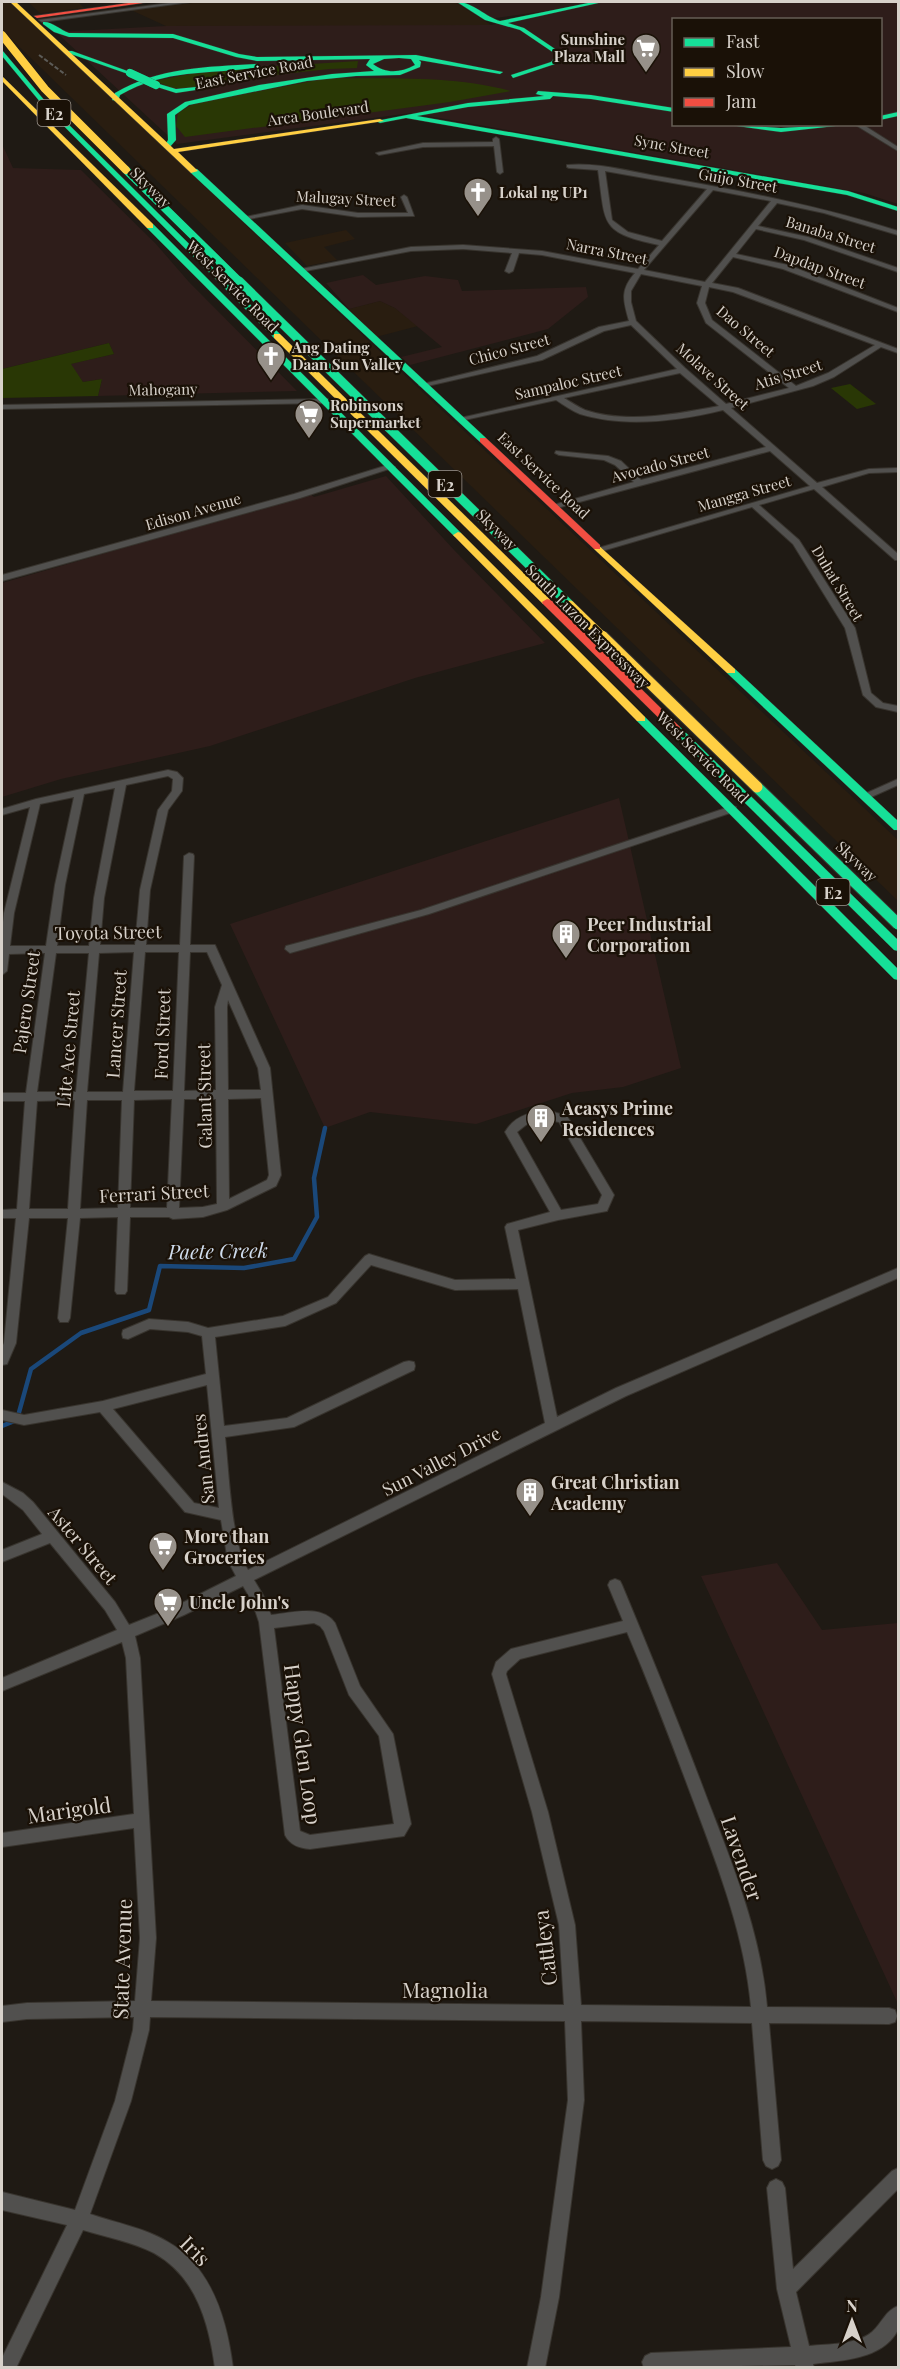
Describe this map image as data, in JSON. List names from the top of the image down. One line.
{"streets":{"main road":["East Service Road","E2","Arca Boulevard","Sync Street","Skyway","West Service Road","South Luzon Expressway"],"street":["Guijo Street","Malugay Street","Banaba Street","Narra Street","Dapdap Street","Dao Street","Chico Street","Atis Street","Molave Street","Sampaloc Street","Mahogany","Avocado Street","Mangga Street","Edison Avenue","Duhat Street","Toyota Street","Pajero Street","Lancer Street","Ford Street","Lite Ace Street","Galant Street","Ferrari Street","San Andres","Sun Valley Drive","Aster Street","Happy Glen Loop","Marigold","Lavender","Cattleya","State Avenue","Magnolia","Iris"]},"crossings":[["East Service Road","Arca Boulevard"],["East Service Road","Malugay Street"],["East Service Road","Narra Street"],["East Service Road","Chico Street"],["East Service Road","Sampaloc Street"],["East Service Road","Avocado Street"],["East Service Road","Mangga Street"],["Arca Boulevard","Sync Street"],["Guijo Street","Dao Street"],["Banaba Street","Dao Street"],["Narra Street","Dao Street"],["Narra Street","Atis Street"],["Dapdap Street","Dao Street"],["West Service Road","Mahogany"],["West Service Road","Edison Avenue"],["Dao Street","Atis Street"],["Chico Street","Molave Street"],["Atis Street","Molave Street"],["Atis Street","Sampaloc Street"],["Molave Street","Sampaloc Street"],["Molave Street","Avocado Street"],["Molave Street","Mangga Street"],["Mangga Street","Duhat Street"],["Toyota Street","Pajero Street"],["Toyota Street","Lancer Street"],["Toyota Street","Ford Street"],["Toyota Street","Lite Ace Street"],["Toyota Street","Ferrari Street"],["Pajero Street","Ferrari Street"],["Lancer Street","Lite Ace Street"],["Lancer Street","Ferrari Street"],["Ford Street","Ferrari Street"],["Lite Ace Street","Ferrari Street"],["Galant Street","Ferrari Street"],["San Andres","Sun Valley Drive"],["San Andres","Happy Glen Loop"],["Sun Valley Drive","Aster Street"],["Sun Valley Drive","Happy Glen Loop"],["Sun Valley Drive","State Avenue"],["Aster Street","State Avenue"],["Marigold","State Avenue"],["Lavender","Cattleya"],["Lavender","Magnolia"],["Cattleya","Magnolia"],["State Avenue","Magnolia"],["State Avenue","Iris"]],"water":["Paete Creek"],"places":{"supermarket":["Sunshine Plaza Mall","Robinsons Supermarket","More than Groceries","Uncle John's"],"church":["Lokal ng UP1","Ang Dating Daan Sun Valley"],"building":["Peer Industrial Corporation","Acasys Prime Residences","Great Christian Academy"]},"legend":["Fast","Slow","Jam"],"north":"top"}
